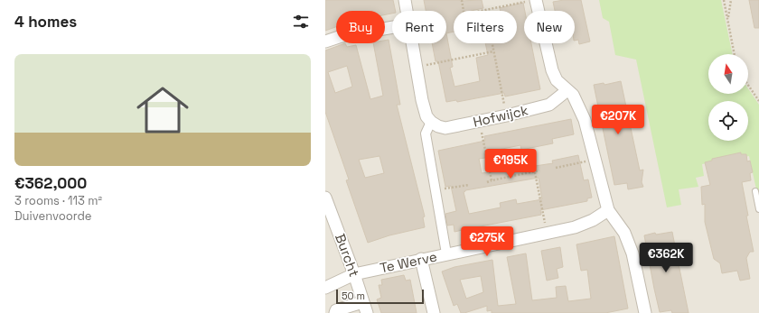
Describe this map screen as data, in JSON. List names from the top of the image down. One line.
{"streets":{"street":["Hofwijck","Burcht","Te Werve"]},"crossings":[["Burcht","Te Werve"]],"scale_bar":"50 m","north":"top","page":{"heading":"4 homes","chip":["Buy","Rent","Filters","New"],"list":[{"name":"€362,000","note":"3 rooms · 113 m² · Duivenvoorde"}],"price":["€207K","€195K","€275K","€362K"],"scale":"50 m"}}
